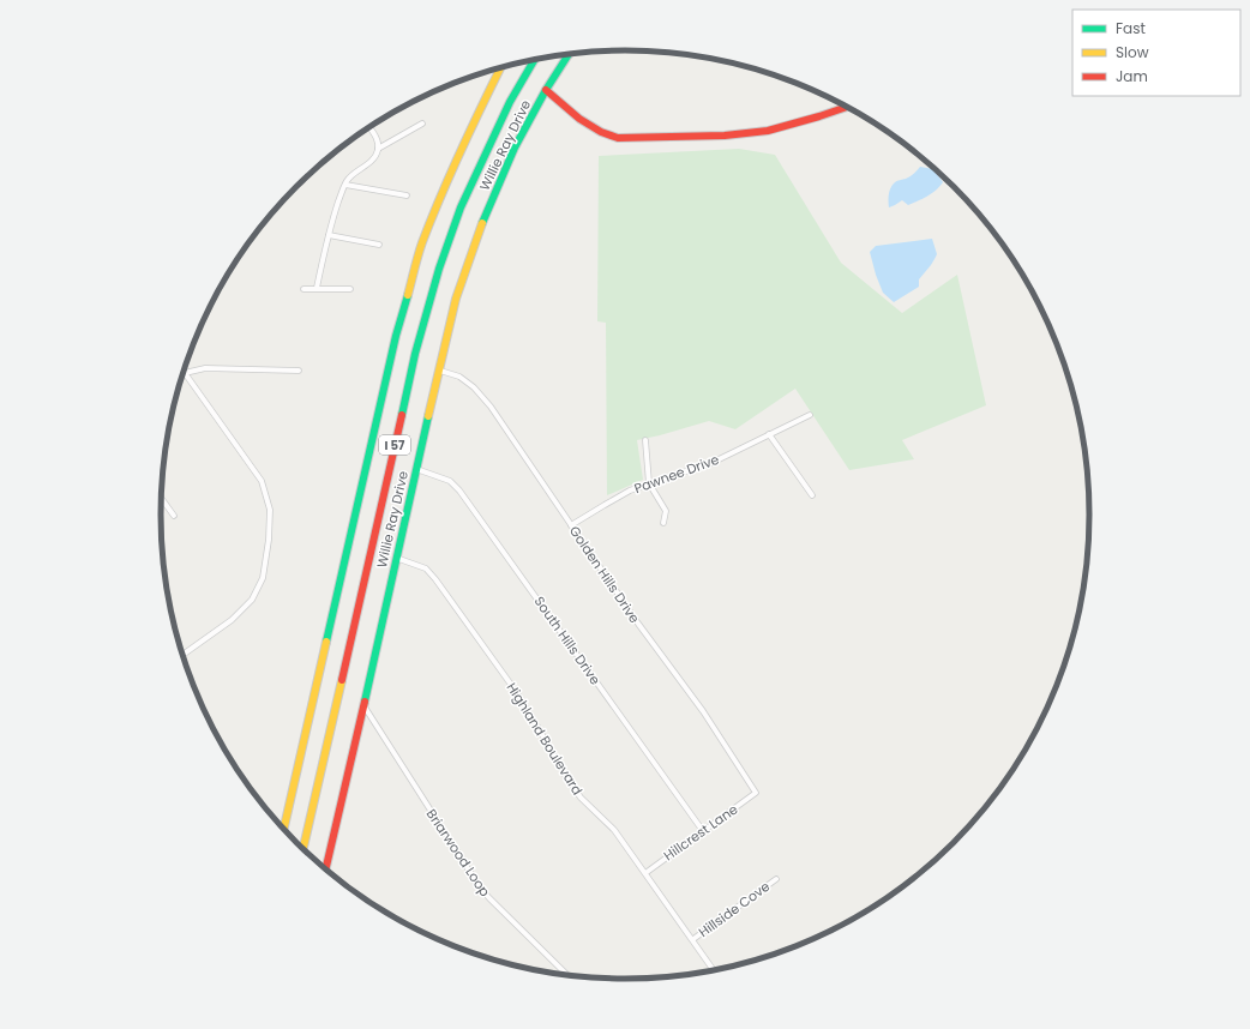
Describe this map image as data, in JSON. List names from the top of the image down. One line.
{"streets":{"main road":["Willie Ray Drive","I 57"],"street":["Pawnee Drive","Golden Hills Drive","South Hills Drive","Highland Boulevard","Hillcrest Lane","Briarwood Loop","Hillside Cove"]},"crossings":[["Willie Ray Drive","Golden Hills Drive"],["Willie Ray Drive","South Hills Drive"],["Willie Ray Drive","Highland Boulevard"],["Willie Ray Drive","Briarwood Loop"],["Pawnee Drive","Golden Hills Drive"],["Golden Hills Drive","Hillcrest Lane"],["South Hills Drive","Hillcrest Lane"],["Highland Boulevard","Hillcrest Lane"],["Highland Boulevard","Hillside Cove"]],"legend":["Fast","Slow","Jam"]}
